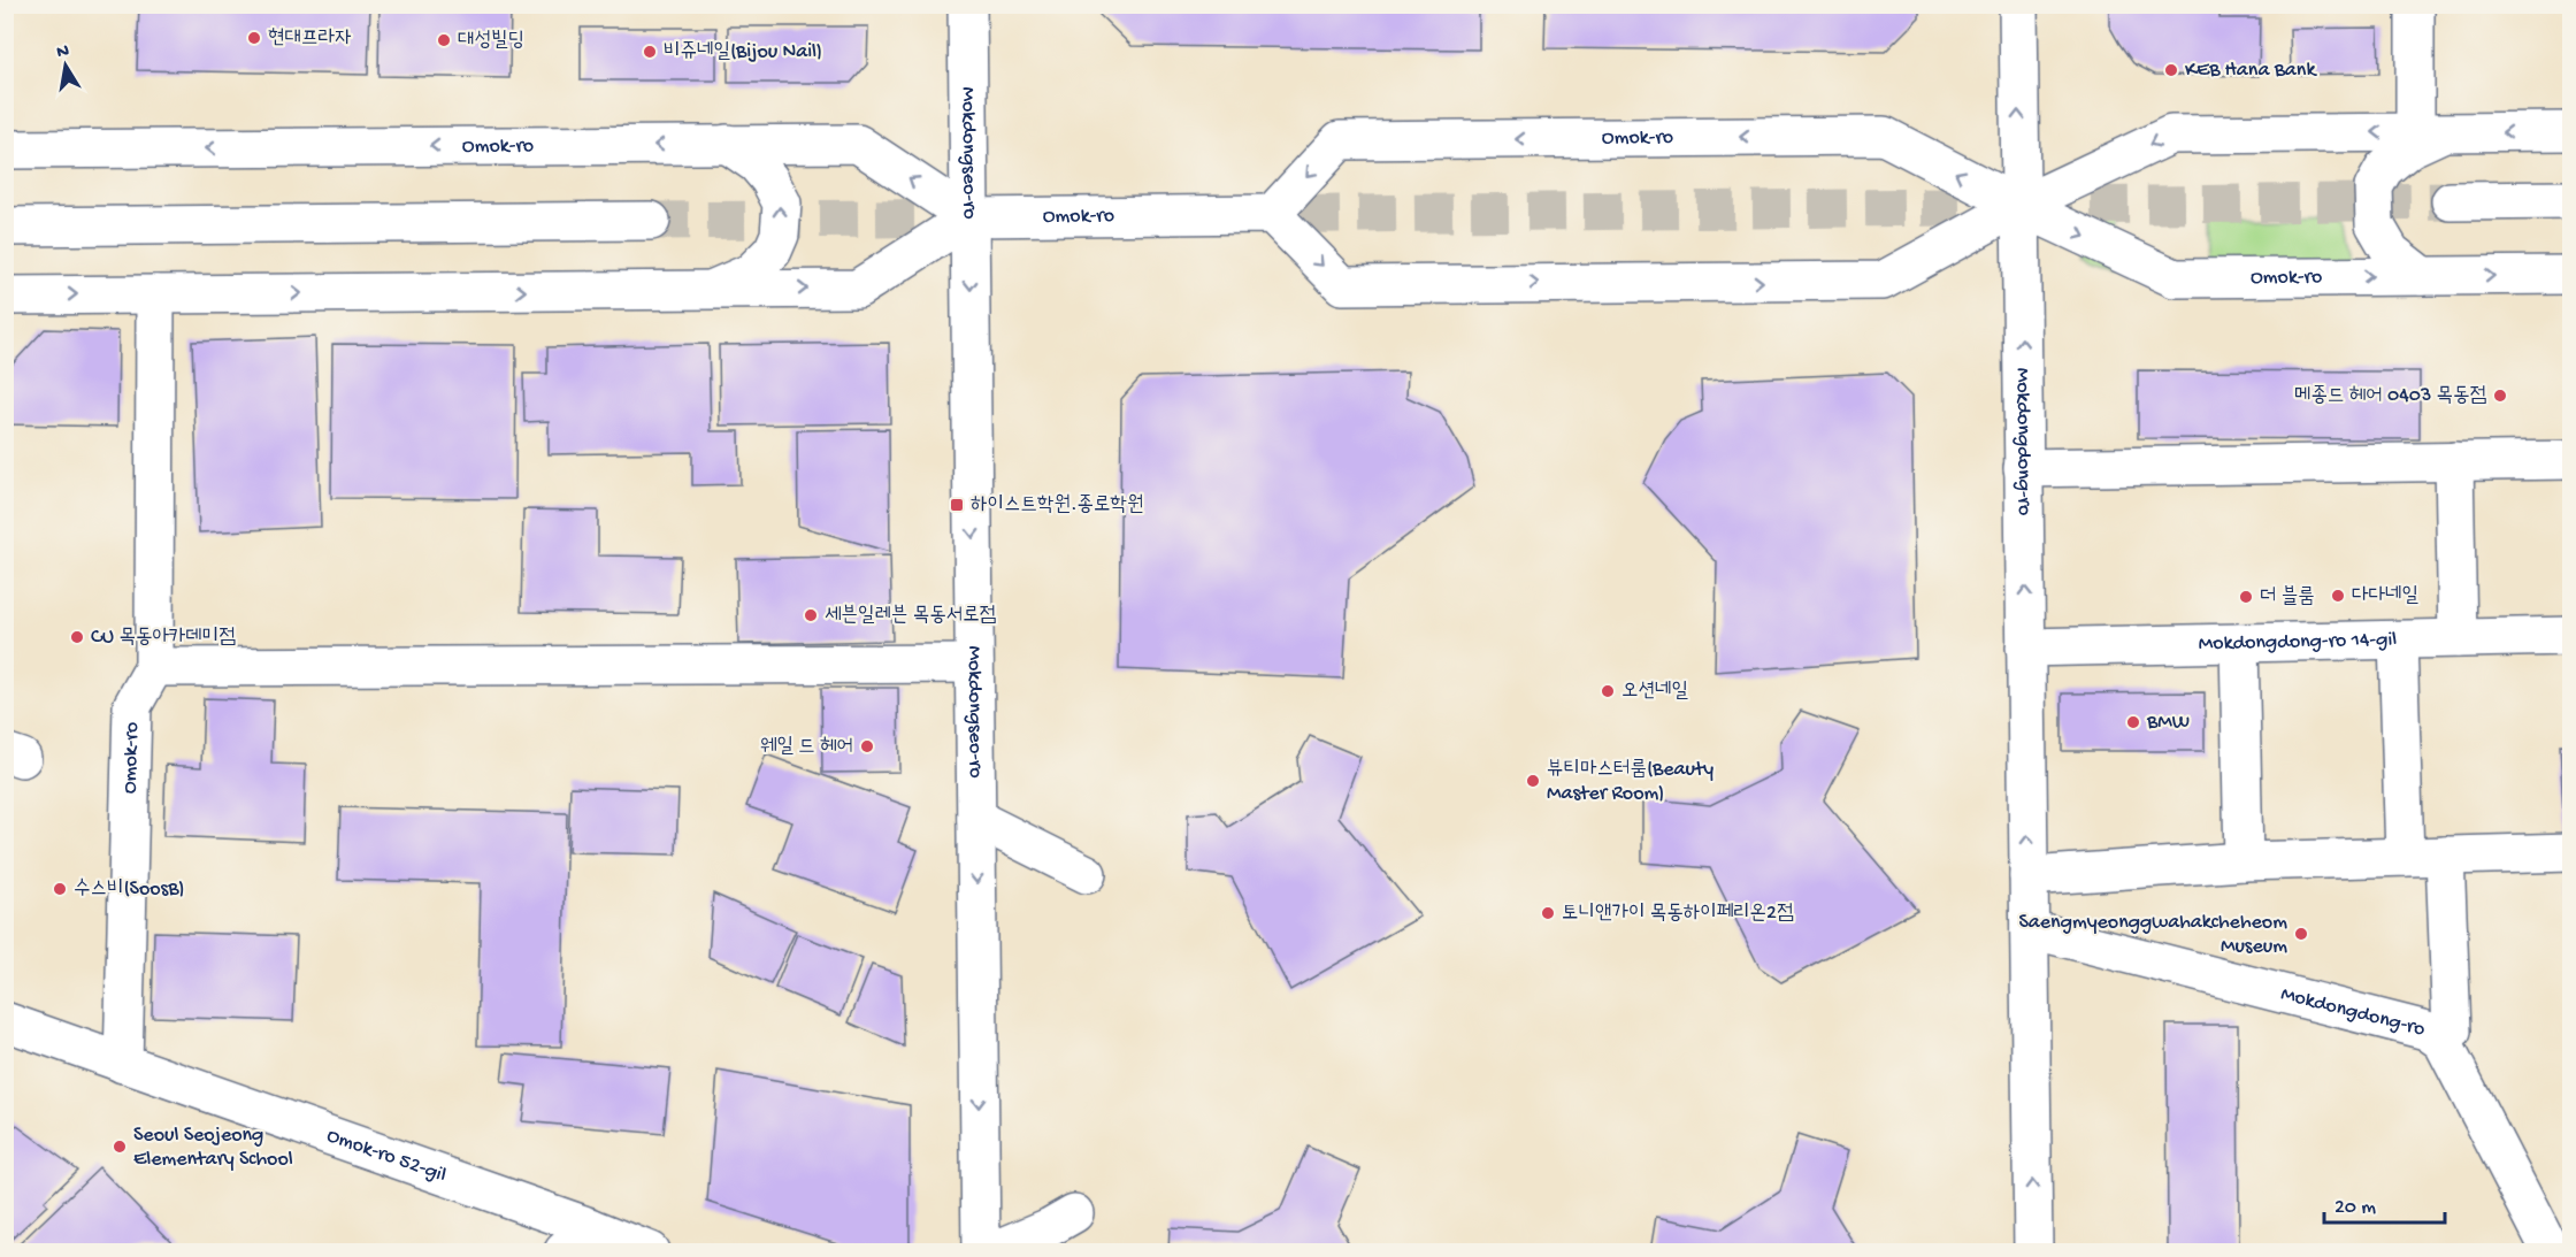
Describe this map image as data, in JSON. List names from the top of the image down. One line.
{"streets":{"main road":["Omok-ro","Mokdongseo-ro","Mokdongdong-ro","Mokdongdong-ro 14-gil","Omok-ro 52-gil"]},"crossings":[["Omok-ro","Mokdongseo-ro"],["Omok-ro","Mokdongdong-ro"],["Omok-ro","Omok-ro 52-gil"],["Mokdongdong-ro","Mokdongdong-ro 14-gil"]],"one_way":["Mokdongseo-ro","Mokdongdong-ro"],"places":{"other":["현대프라자","대성빌딩","비쥬네일(Bijou Nail)","KEB Hana Bank","메종드 헤어 0403 목동점","다다네일","더 블룸","세븐일레븐 목동서로점","CU 목동아카데미점","오션네일","BMW","웨일 드 헤어","뷰티마스터룸(Beauty Master Room)","수스비(SoosB)","토니앤가이 목동하이페리온2점","Saengmyeonggwahakcheheom Museum","Seoul Seojeong Elementary School"],"transit":["하이스트학원.종로학원"]},"scale_bar":"20 m","north":"top"}
